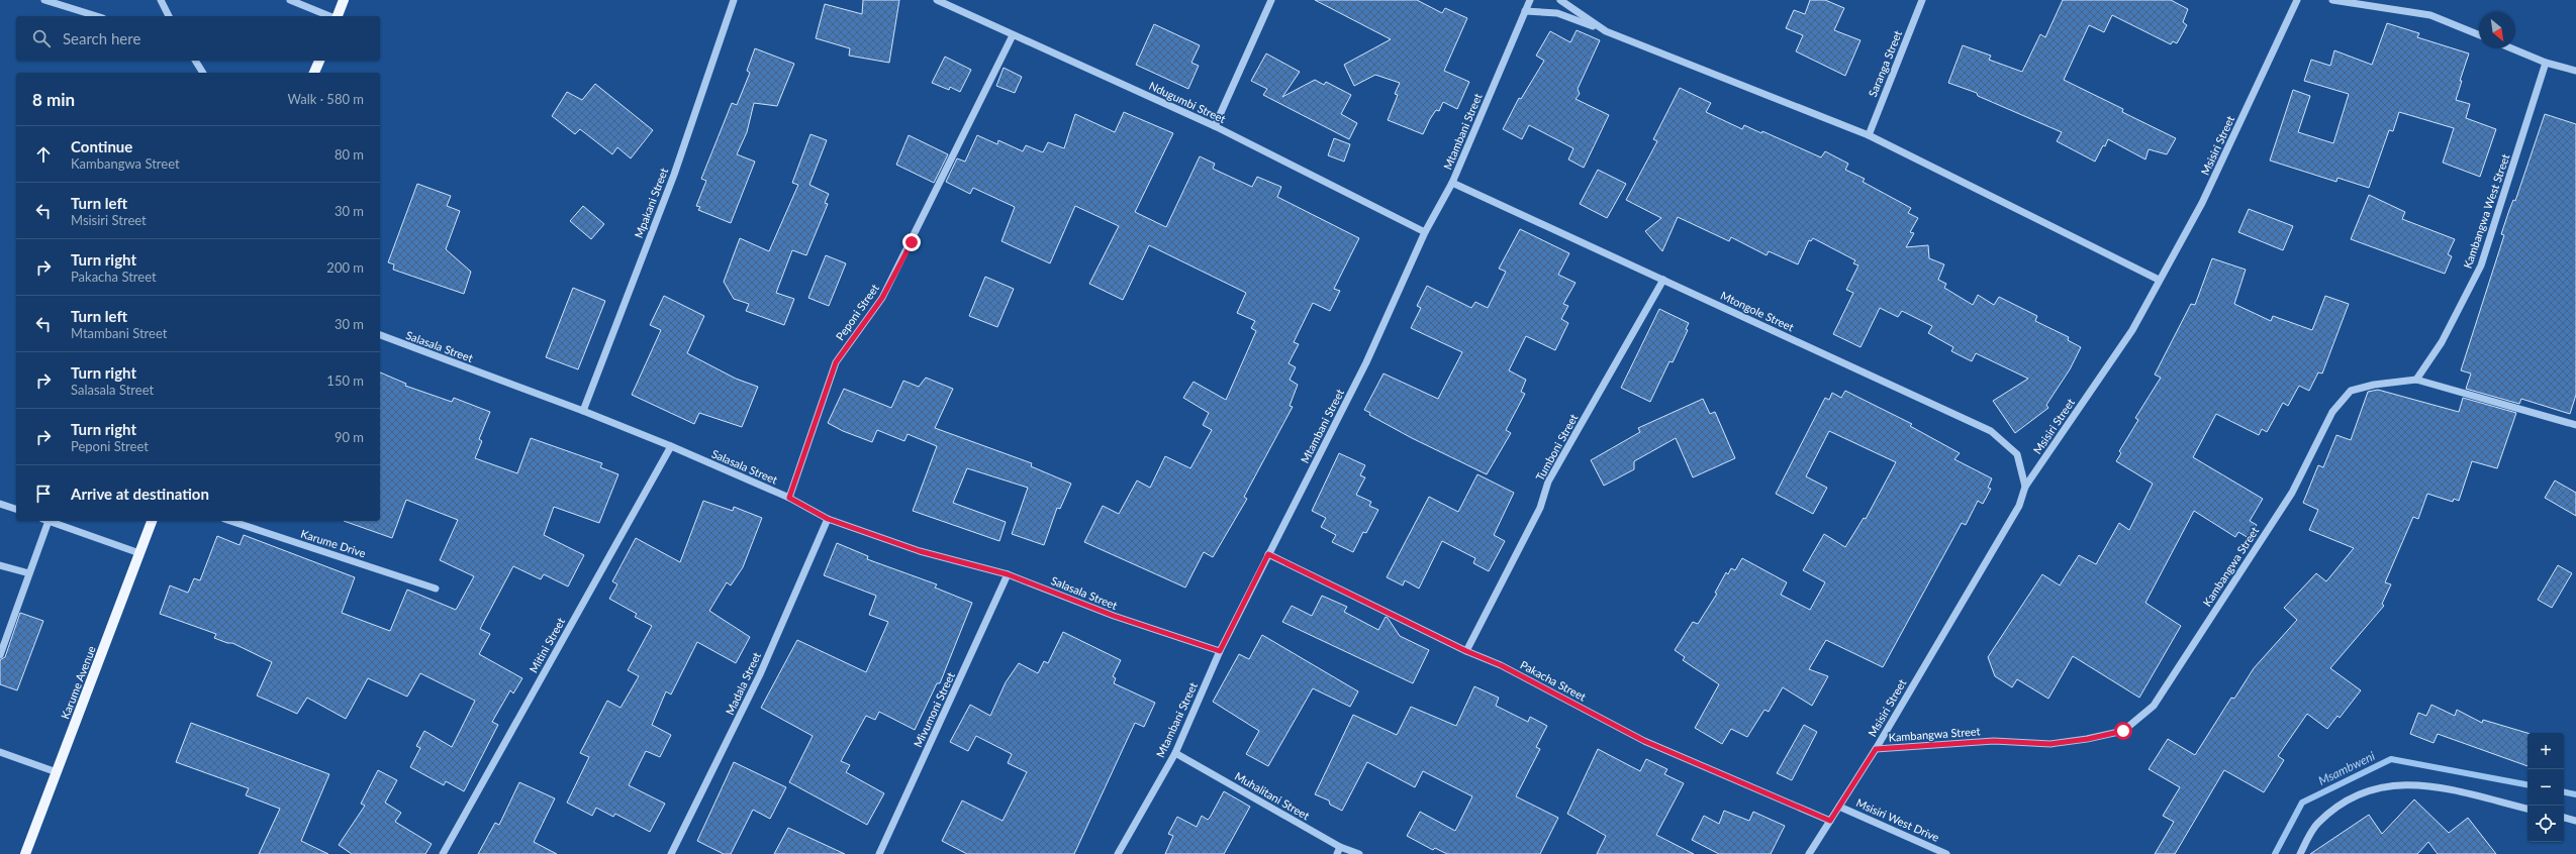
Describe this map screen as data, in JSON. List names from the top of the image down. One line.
{"streets":{"main road":["Karume Avenue"],"street":["Saranga Street","Ndugumbi Street","Mtambani Street","Msisiri Street","Mpakani Street","Kambangwa West Street","Mtongole Street","Peponi Street","Salasala Street","Tumboni Street","Karume Drive","Kambangwa Street","Mitini Street","Pakacha Street","Madala Street","Mivumoni Street","Muhalitani Street","Msisiri West Drive"]},"crossings":[["Ndugumbi Street","Mtambani Street"],["Ndugumbi Street","Peponi Street"],["Mtambani Street","Mtongole Street"],["Mtambani Street","Salasala Street"],["Mtambani Street","Pakacha Street"],["Mtambani Street","Muhalitani Street"],["Msisiri Street","Mtongole Street"],["Msisiri Street","Kambangwa Street"],["Msisiri Street","Pakacha Street"],["Msisiri Street","Msisiri West Drive"],["Mpakani Street","Salasala Street"],["Kambangwa West Street","Kambangwa Street"],["Mtongole Street","Tumboni Street"],["Peponi Street","Salasala Street"],["Salasala Street","Mitini Street"],["Salasala Street","Madala Street"],["Salasala Street","Mivumoni Street"],["Tumboni Street","Pakacha Street"]],"water":["Msambweni"],"north":"bottom right","page":{"search":"Search here","heading":["8 min","Walk · 580 m"],"list":[["Continue","Kambangwa Street","80 m"],["Turn left","Msisiri Street","30 m"],["Turn right","Pakacha Street","200 m"],["Turn left","Mtambani Street","30 m"],["Turn right","Salasala Street","150 m"],["Turn right","Peponi Street","90 m"],"Arrive at destination"],"map_buttons":["+","−"]}}
